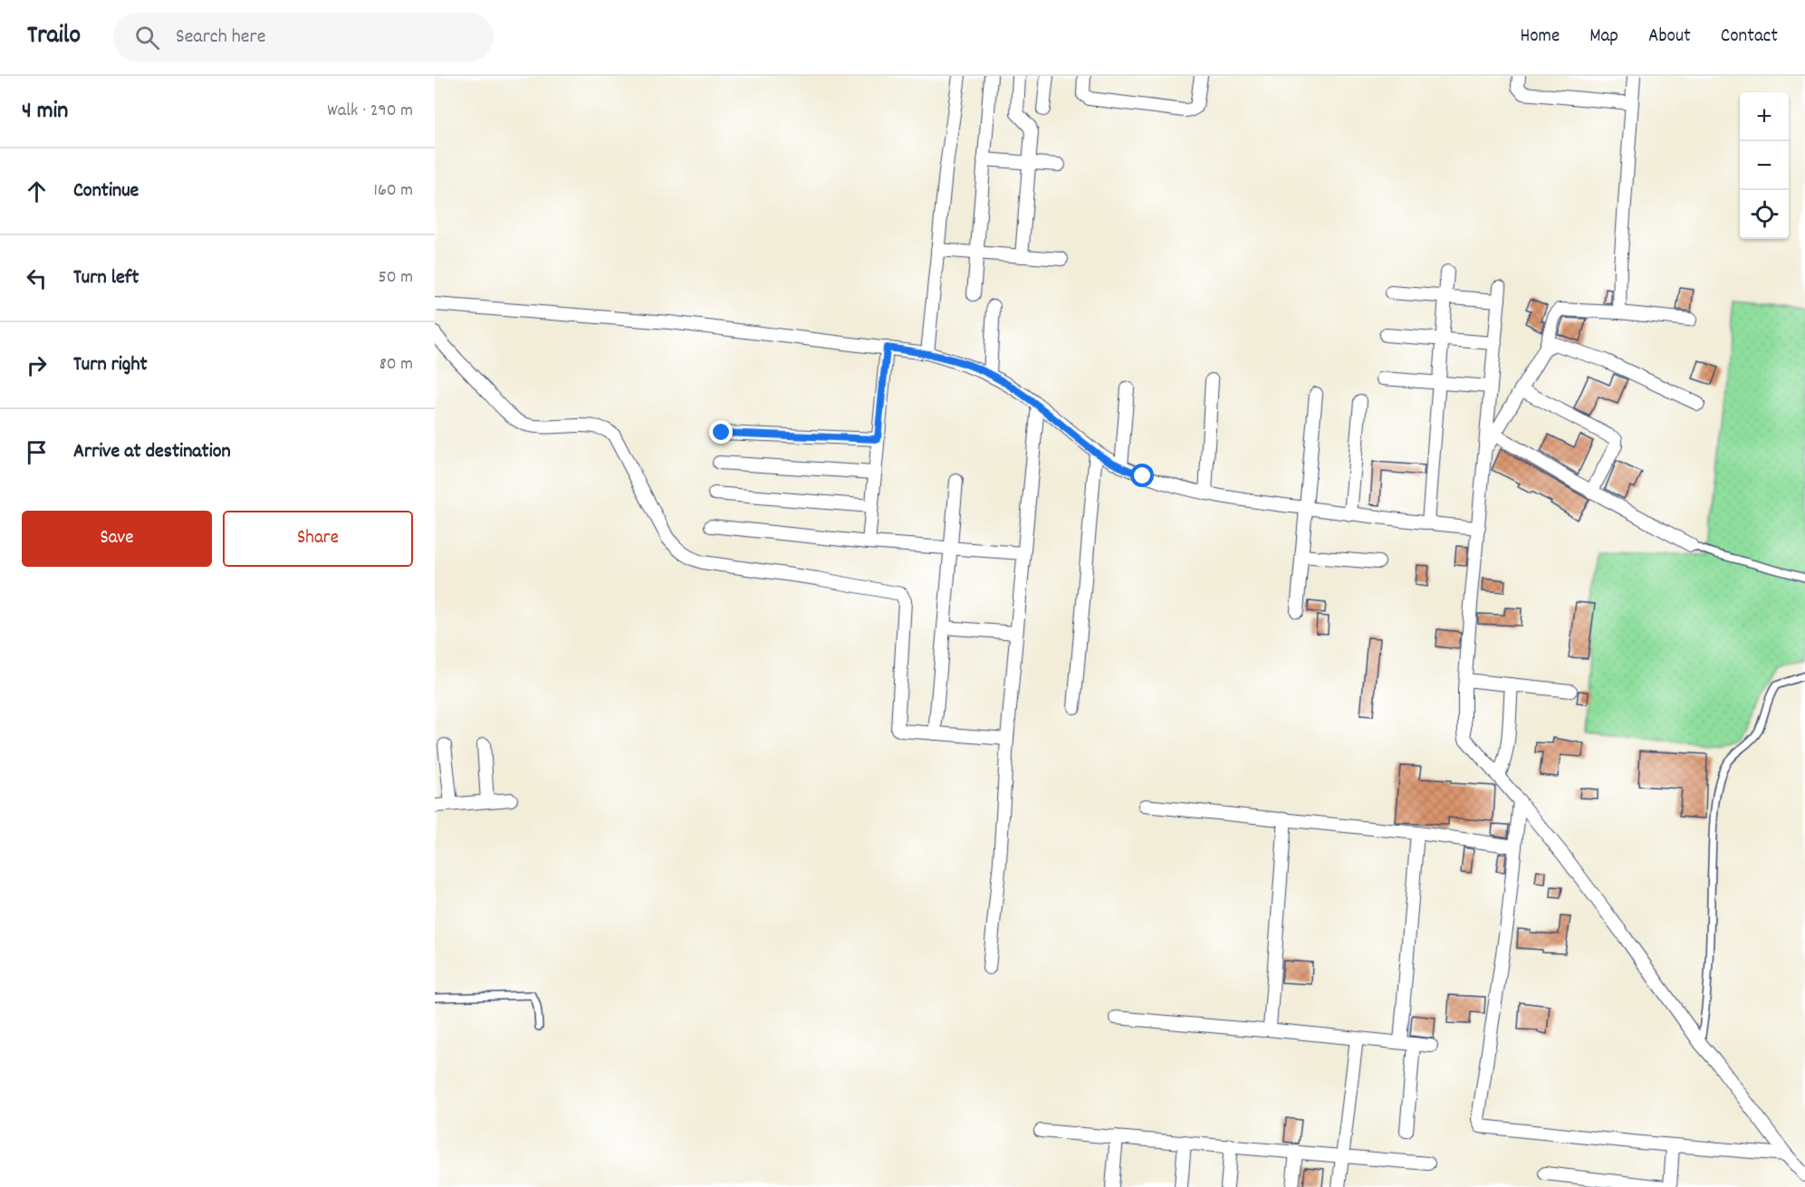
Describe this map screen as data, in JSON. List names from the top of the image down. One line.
{"page":{"header":"Trailo","search":"Search here","nav":["Home","Map","About","Contact"],"heading":["4 min","Walk · 290 m"],"map_buttons":["+","−"],"list":[["Continue","160 m"],["Turn left","50 m"],["Turn right","80 m"],"Arrive at destination"],"buttons":["Save","Share"]}}
